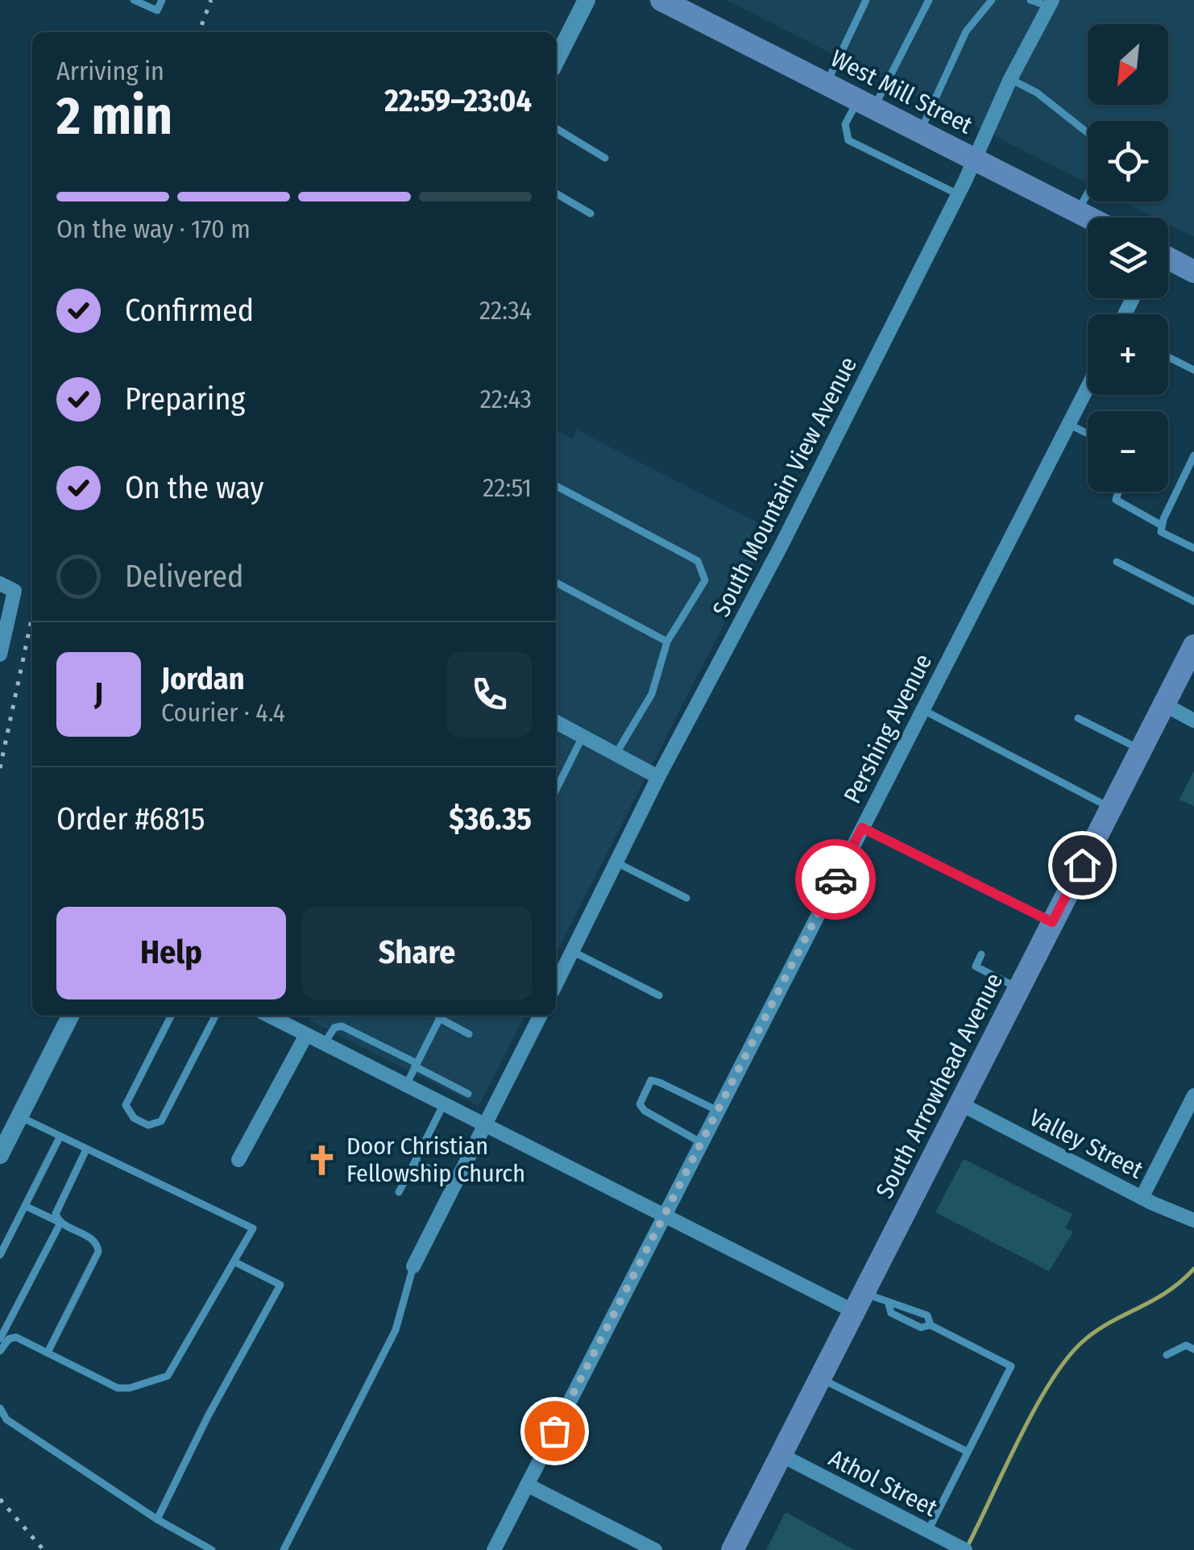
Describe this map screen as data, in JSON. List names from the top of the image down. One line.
{"streets":{"main road":["West Mill Street","South Arrowhead Avenue"],"street":["South Mountain View Avenue","Pershing Avenue","Valley Street","Athol Street"]},"crossings":[["West Mill Street","South Mountain View Avenue"],["South Arrowhead Avenue","Valley Street"],["South Arrowhead Avenue","Athol Street"]],"places":{"church":["Door Christian Fellowship Church"]},"north":"bottom left","page":{"map_buttons":["+","−"],"heading":["2 min","Arriving in","22:59–23:04"],"panel":["Jordan","Courier · 4.4","Order #6815","$36.35"],"bar":"On the way · 170 m","list":[["Confirmed","22:34"],["Preparing","22:43"],["On the way","22:51"],"Delivered"],"round":"J","buttons":["Help","Share"]}}
